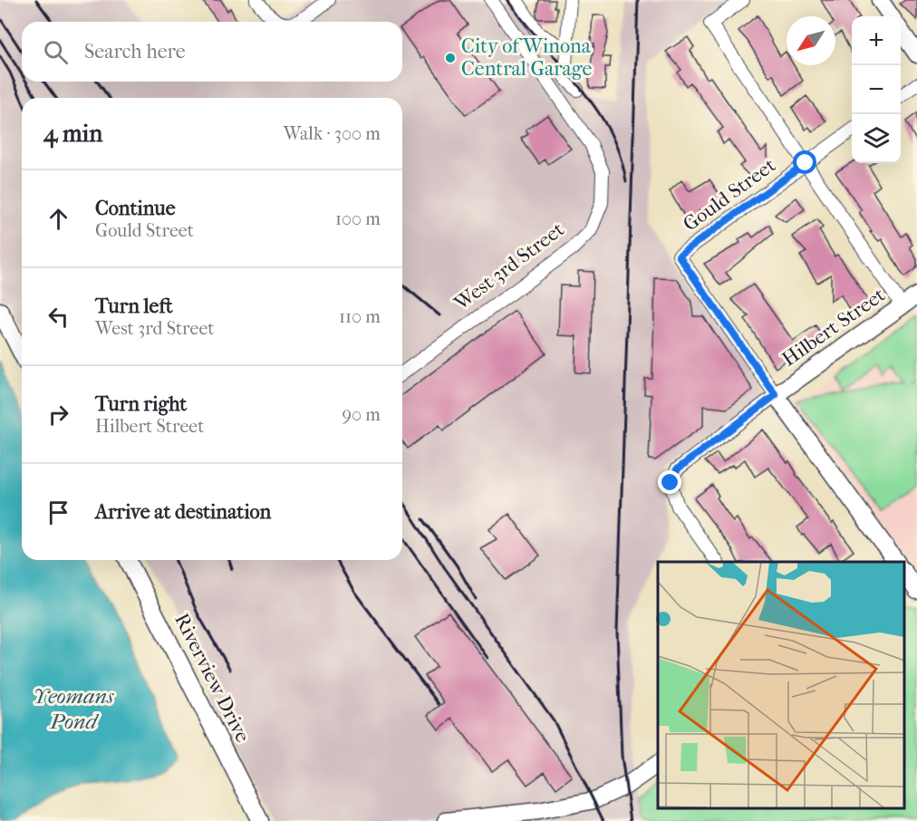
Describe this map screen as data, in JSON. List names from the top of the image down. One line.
{"streets":{"street":["Gould Street","West 3rd Street","Hilbert Street","Riverview Drive"]},"crossings":[["Gould Street","Hilbert Street"]],"water":["Yeomans Pond"],"places":["City of Winona Central Garage"],"north":"bottom left","page":{"map_buttons":["+","−"],"search":"Search here","heading":["4 min","Walk · 300 m"],"list":[["Continue","Gould Street","100 m"],["Turn left","West 3rd Street","110 m"],["Turn right","Hilbert Street","90 m"],"Arrive at destination"]}}
